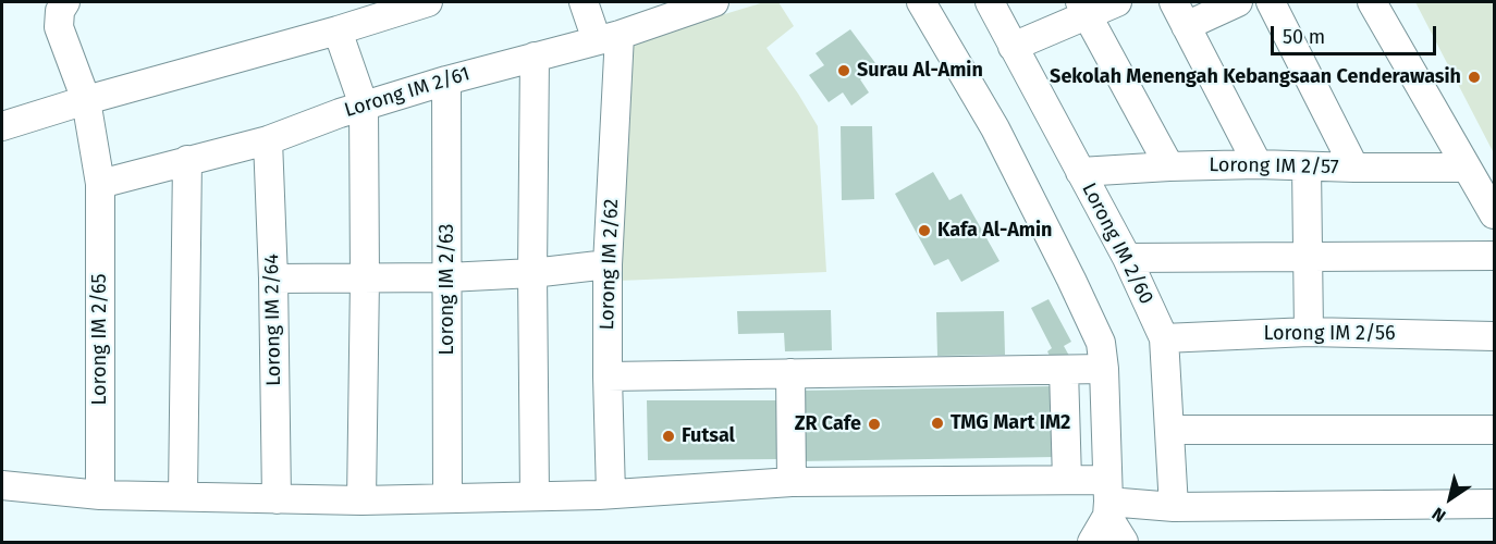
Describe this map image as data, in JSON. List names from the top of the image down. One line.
{"streets":{"street":["Lorong IM 2/61","Lorong IM 2/57","Lorong IM 2/60","Lorong IM 2/62","Lorong IM 2/63","Lorong IM 2/64","Lorong IM 2/56","Lorong IM 2/65"]},"crossings":[["Lorong IM 2/61","Lorong IM 2/62"],["Lorong IM 2/61","Lorong IM 2/63"],["Lorong IM 2/61","Lorong IM 2/64"],["Lorong IM 2/61","Lorong IM 2/65"],["Lorong IM 2/57","Lorong IM 2/60"],["Lorong IM 2/60","Lorong IM 2/56"]],"places":["Surau Al-Amin","Sekolah Menengah Kebangsaan Cenderawasih","Kafa Al-Amin","TMG Mart IM2","ZR Cafe","Futsal"],"scale_bar":"50 m","north":"bottom left"}
